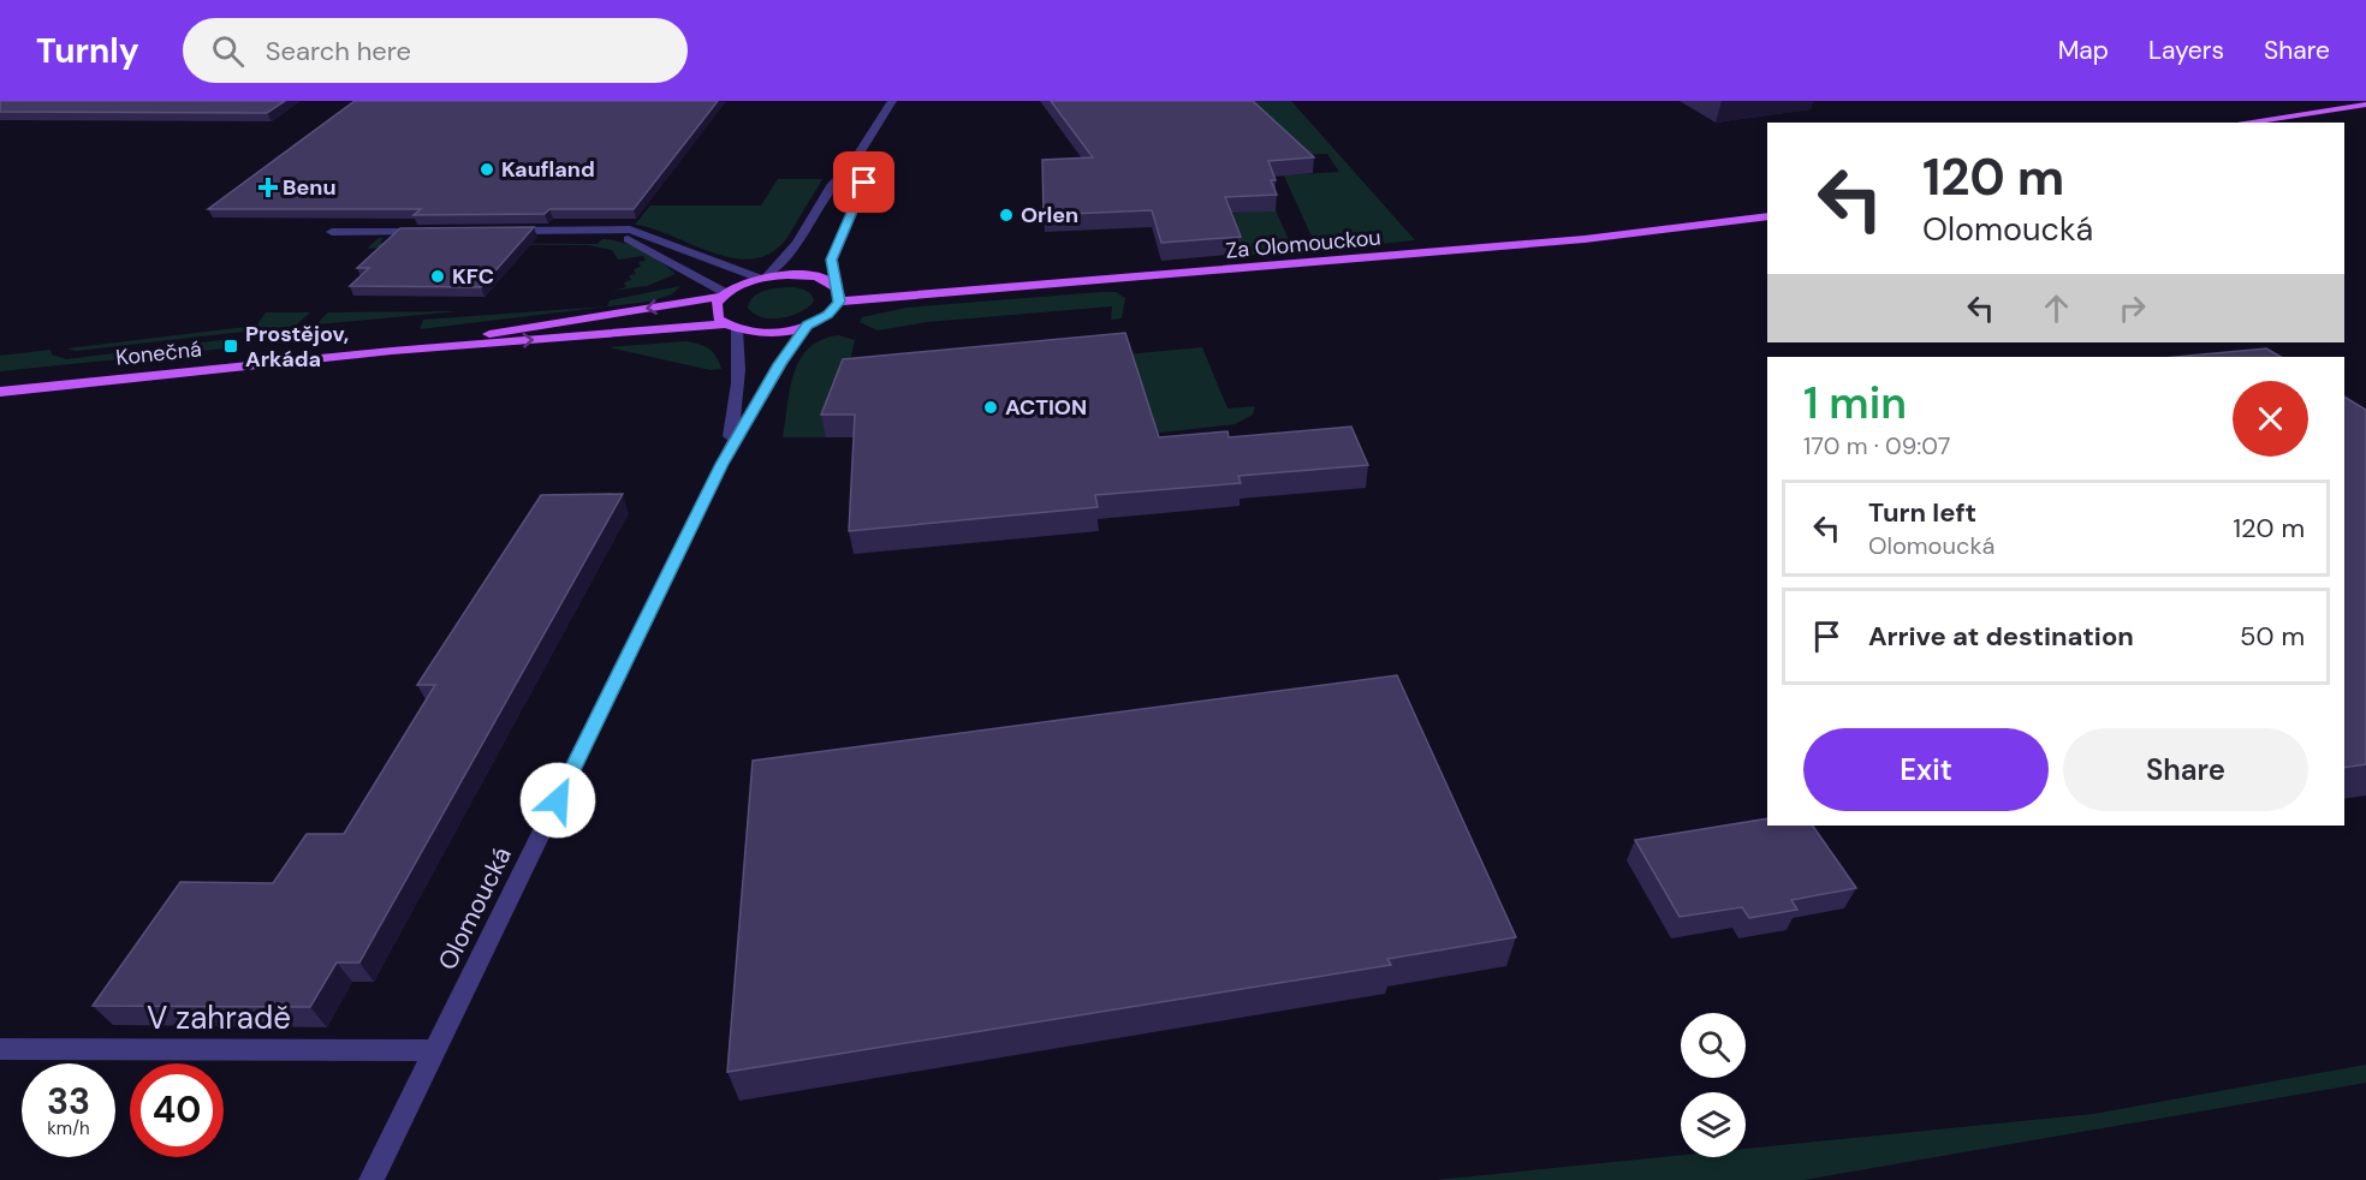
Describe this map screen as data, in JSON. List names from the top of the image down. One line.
{"streets":{"main road":["Za Olomouckou","Konečná","Olomoucká"],"street":["V zahradě"]},"crossings":[["Za Olomouckou","Olomoucká"],["Konečná","Olomoucká"],["Olomoucká","V zahradě"]],"places":{"other":["Kaufland","Orlen","KFC","ACTION"],"health":["Benu"],"transit":["Prostějov, Arkáda"]},"page":{"header":"Turnly","search":"Search here","nav":["Map","Layers","Share"],"turn":["120 m","Olomoucká"],"heading":["1 min","170 m · 09:07"],"list":[{"name":"Turn left","note":"Olomoucká","value":"120 m"},{"name":"Arrive at destination","value":"50 m"}],"buttons":["Exit","Share"],"speed":"33 km/h","limit":"40"}}
